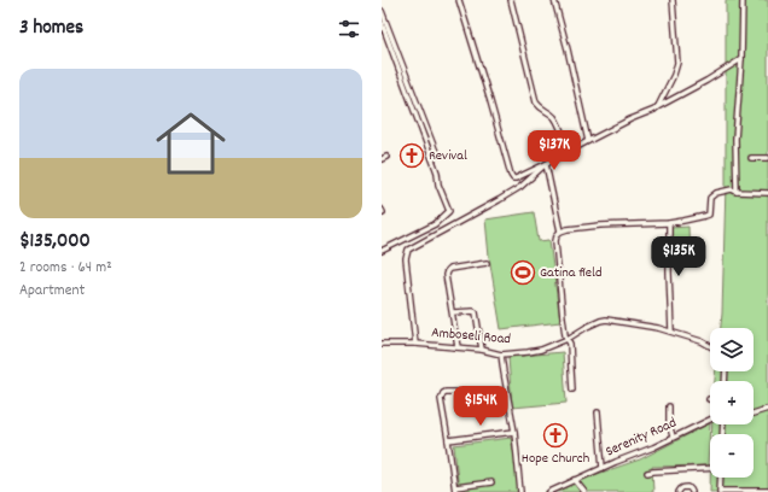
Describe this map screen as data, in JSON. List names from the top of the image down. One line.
{"streets":{"street":["Amboseli Road","Serenity Road"]},"places":{"church":["Revival","Hope Church"],"sports":["Gatina field"]},"page":{"heading":"3 homes","list":[{"name":"$135,000","note":"2 rooms · 64 m² · Apartment"}],"price":["$137K","$135K","$154K"],"map_buttons":["+","−"]}}
